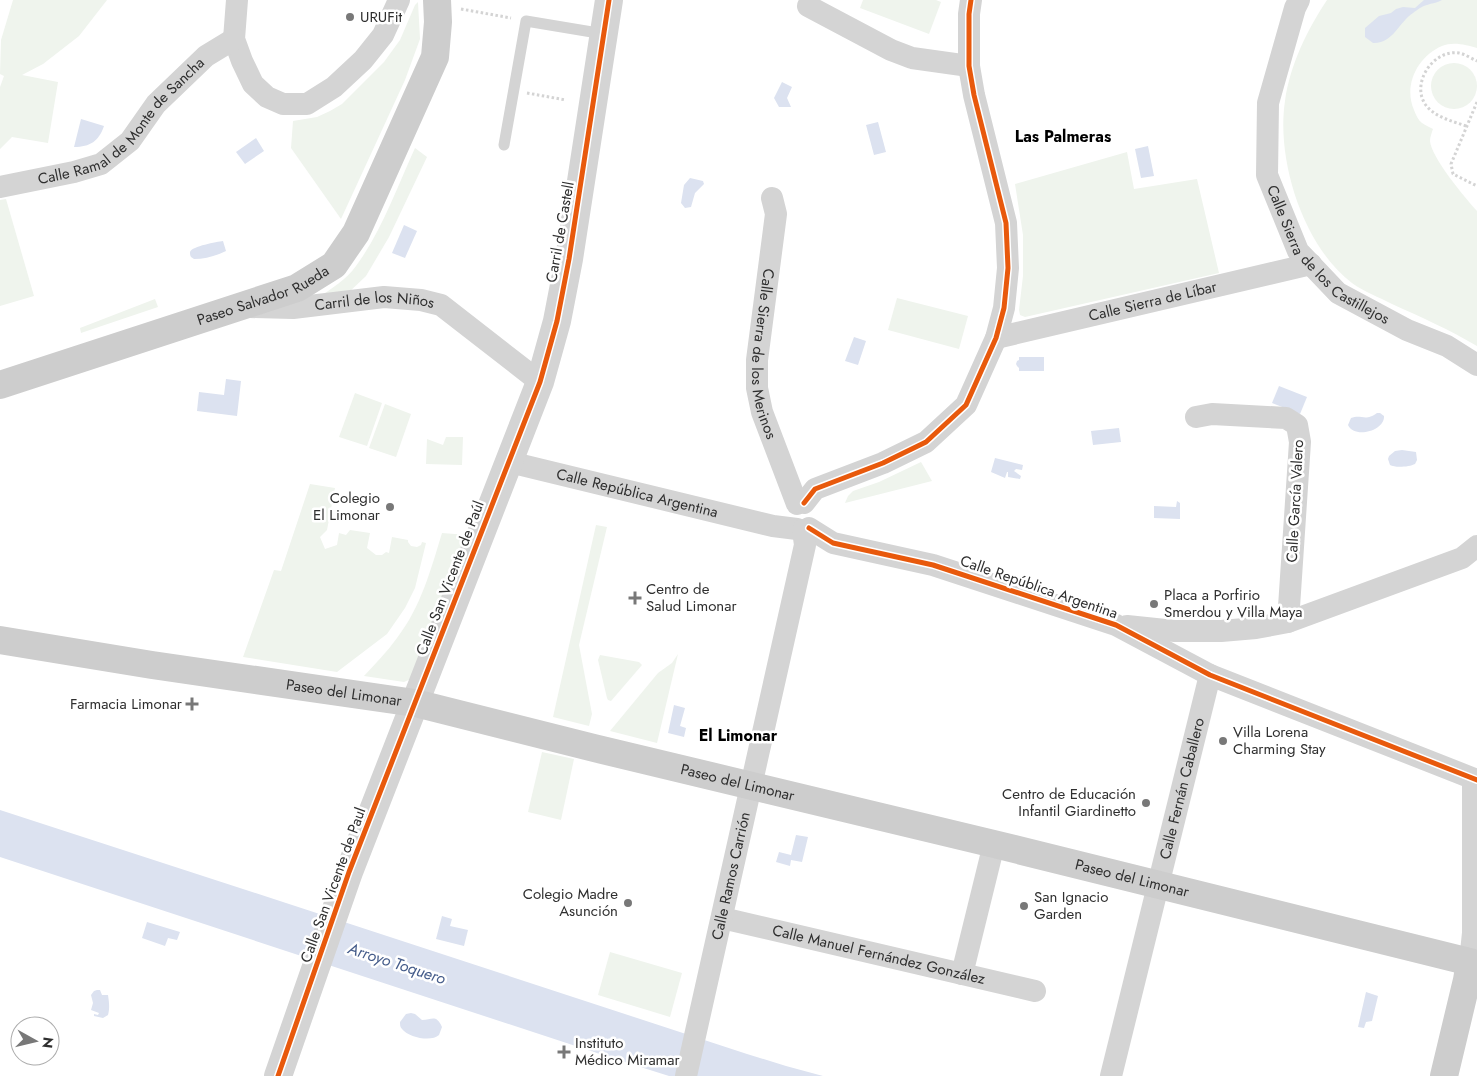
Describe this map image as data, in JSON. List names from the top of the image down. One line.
{"streets":{"main road":["Paseo Salvador Rueda","Paseo del Limonar"],"street":["Calle Ramal de Monte de Sancha","Carril de Castell","Calle Sierra de los Castillejos","Calle Sierra de Líbar","Carril de los Niños","Calle Sierra de los Merinos","Calle República Argentina","Calle García Valero","Calle San Vicente de Paúl","Calle Fernán Caballero","Calle Ramos Carrión","Calle San Vicente de Paul","Calle Manuel Fernández González"]},"crossings":[["Carril de Castell","Carril de los Niños"],["Carril de Castell","Calle República Argentina"],["Carril de Castell","Calle San Vicente de Paúl"],["Calle Sierra de los Castillejos","Calle Sierra de Líbar"],["Paseo Salvador Rueda","Carril de los Niños"],["Calle Sierra de los Merinos","Calle República Argentina"],["Calle Sierra de los Merinos","Calle Ramos Carrión"],["Calle República Argentina","Calle San Vicente de Paúl"],["Calle República Argentina","Calle Fernán Caballero"],["Calle República Argentina","Calle Ramos Carrión"],["Calle San Vicente de Paúl","Paseo del Limonar"],["Calle San Vicente de Paúl","Calle San Vicente de Paul"],["Paseo del Limonar","Calle Fernán Caballero"],["Paseo del Limonar","Calle Ramos Carrión"],["Paseo del Limonar","Calle San Vicente de Paul"],["Calle Ramos Carrión","Calle Manuel Fernández González"]],"districts":["Las Palmeras","El Limonar"],"water":["Arroyo Toquero"],"places":{"other":["URUFit","Colegio El Limonar","Placa a Porfirio Smerdou y Villa Maya","Villa Lorena Charming Stay","Centro de Educación Infantil Giardinetto","Colegio Madre Asunción","San Ignacio Garden"],"health":["Centro de Salud Limonar","Farmacia Limonar","Instituto Médico Miramar"]},"north":"right"}
